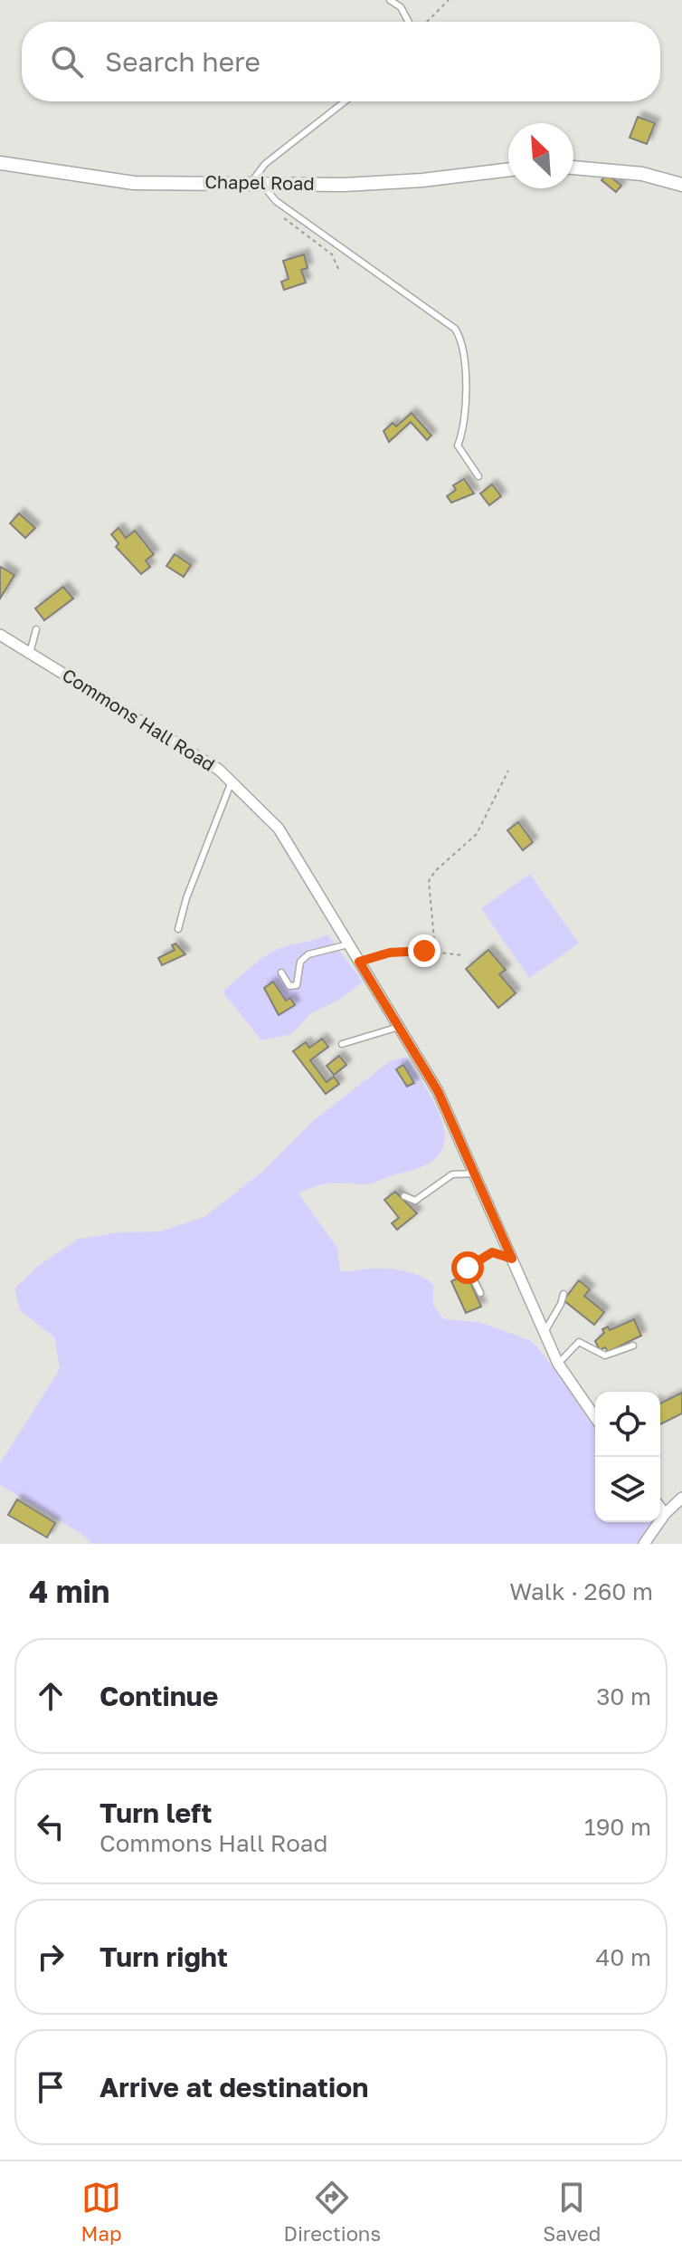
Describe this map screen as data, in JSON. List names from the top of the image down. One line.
{"streets":{"street":["Chapel Road","Commons Hall Road"]},"north":"top left","page":{"search":"Search here","heading":["4 min","Walk · 260 m"],"list":[["Continue","30 m"],["Turn left","Commons Hall Road","190 m"],["Turn right","40 m"],"Arrive at destination"],"nav":["Map","Directions","Saved"]}}
